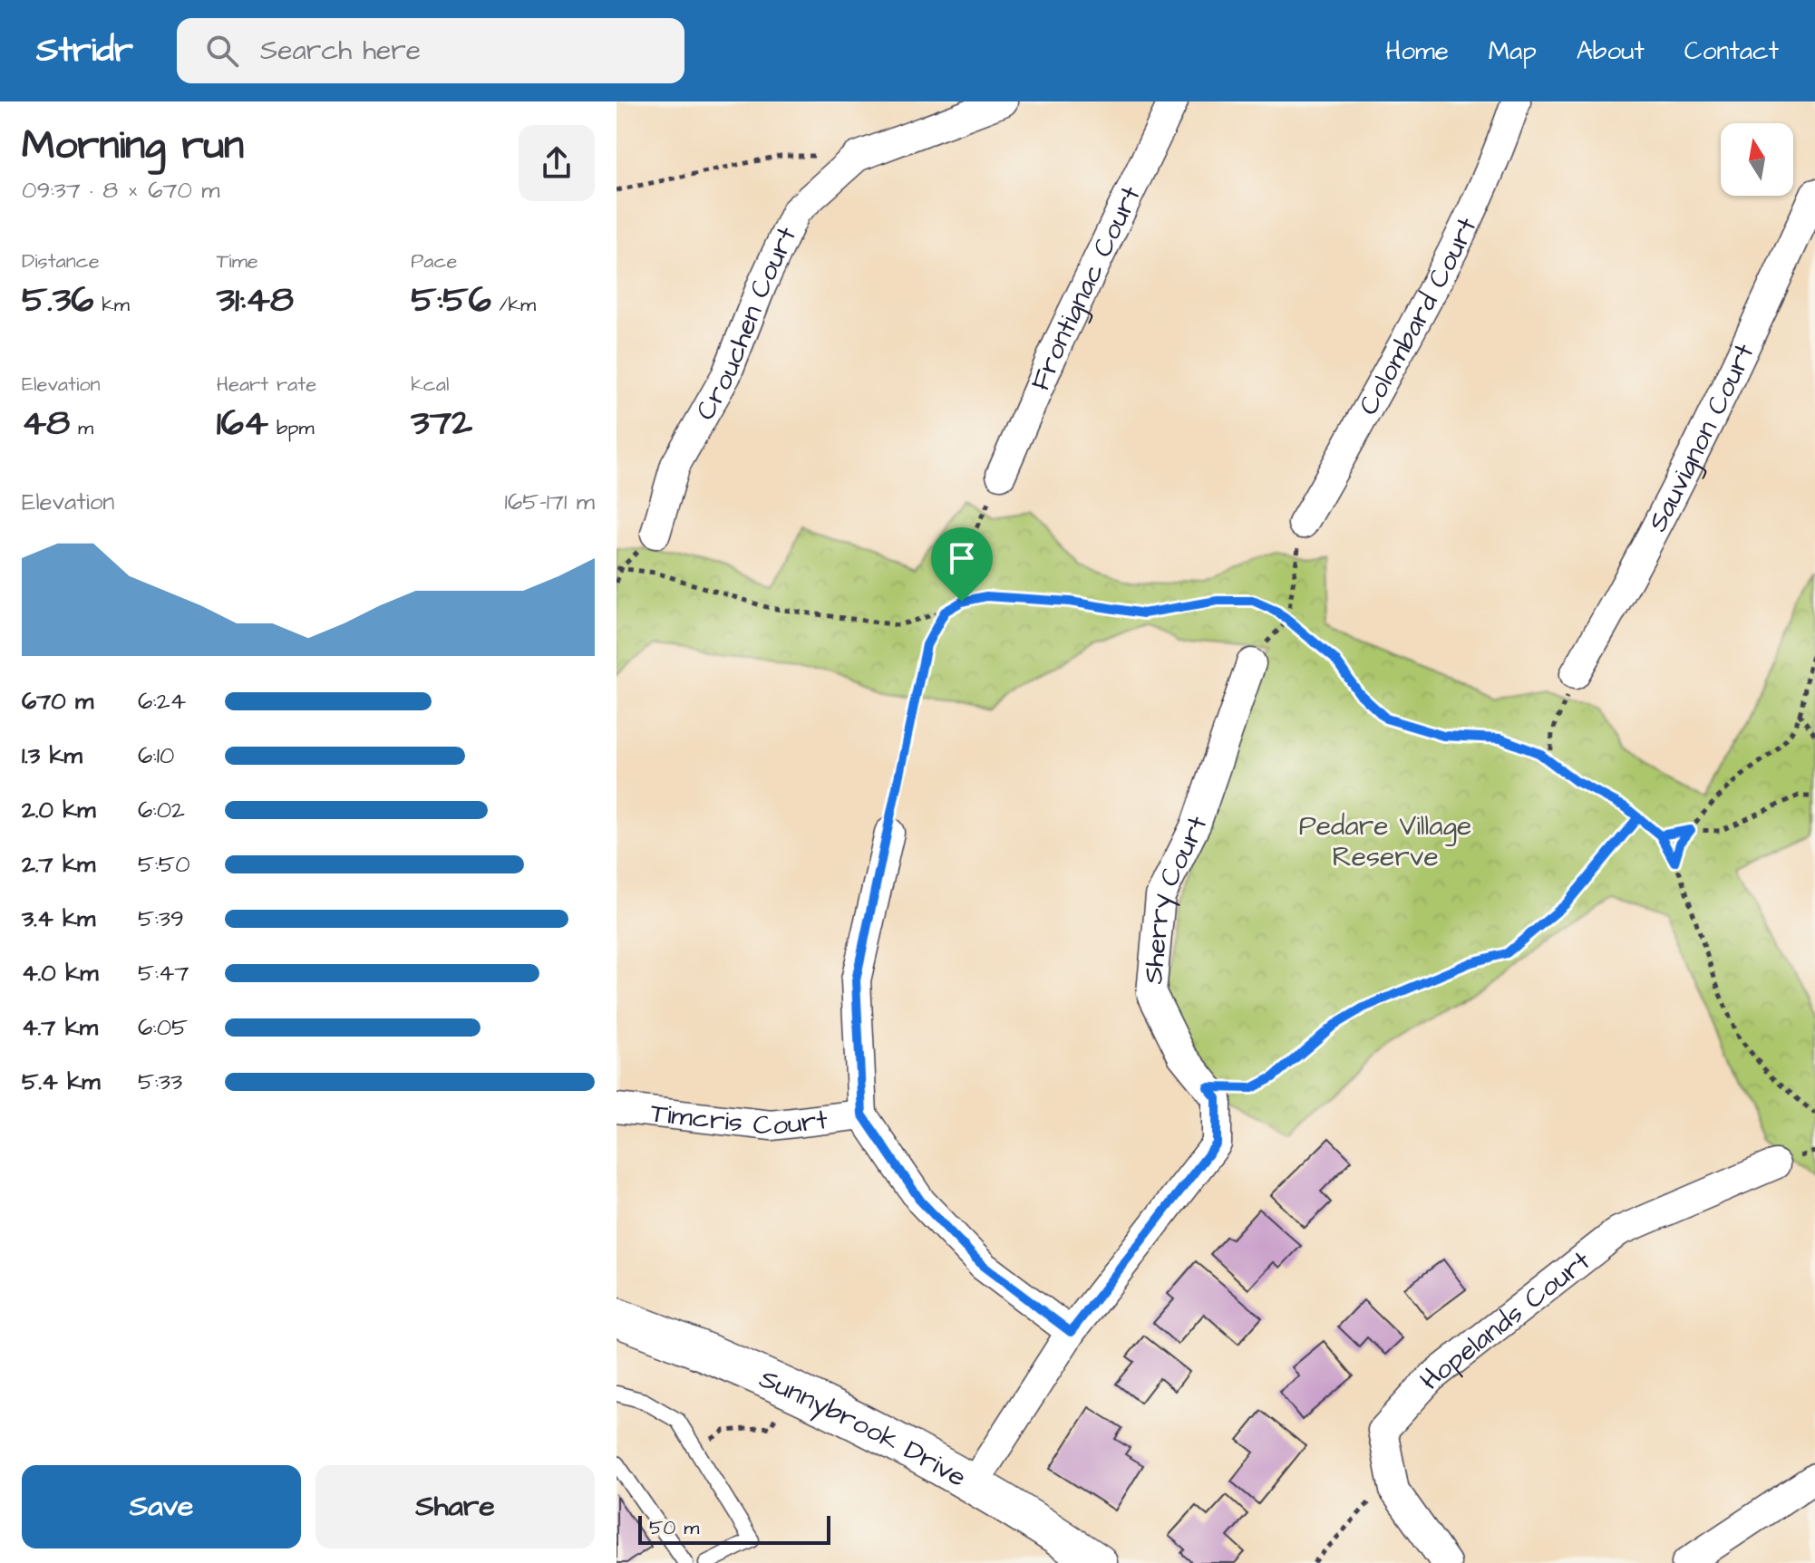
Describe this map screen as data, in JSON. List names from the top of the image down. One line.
{"streets":{"street":["Frontignac Court","Colombard Court","Crouchen Court","Sauvignon Court","Sherry Court","Timcris Court","Hopelands Court","Sunnybrook Drive"]},"crossings":[["Sherry Court","Sunnybrook Drive"]],"parks":["Pedare Village Reserve"],"scale_bar":"50 m","north":"top","page":{"header":"Stridr","search":"Search here","nav":["Home","Map","About","Contact"],"heading":["Morning run","09:37 · 8 × 670 m"],"stats":[["Distance","5.36 km"],["Time","31:48"],["Pace","5:56 /km"],["Elevation","48 m"],["Heart rate","164 bpm"],["kcal","372"]],"chart":["Elevation","165–171 m"],"list":[{"name":"670 m","note":"6:24"},{"name":"1.3 km","note":"6:10"},{"name":"2.0 km","note":"6:02"},{"name":"2.7 km","note":"5:50"},{"name":"3.4 km","note":"5:39"},{"name":"4.0 km","note":"5:47"},{"name":"4.7 km","note":"6:05"},{"name":"5.4 km","note":"5:33"}],"buttons":["Save","Share"],"scale":"50 m"}}
